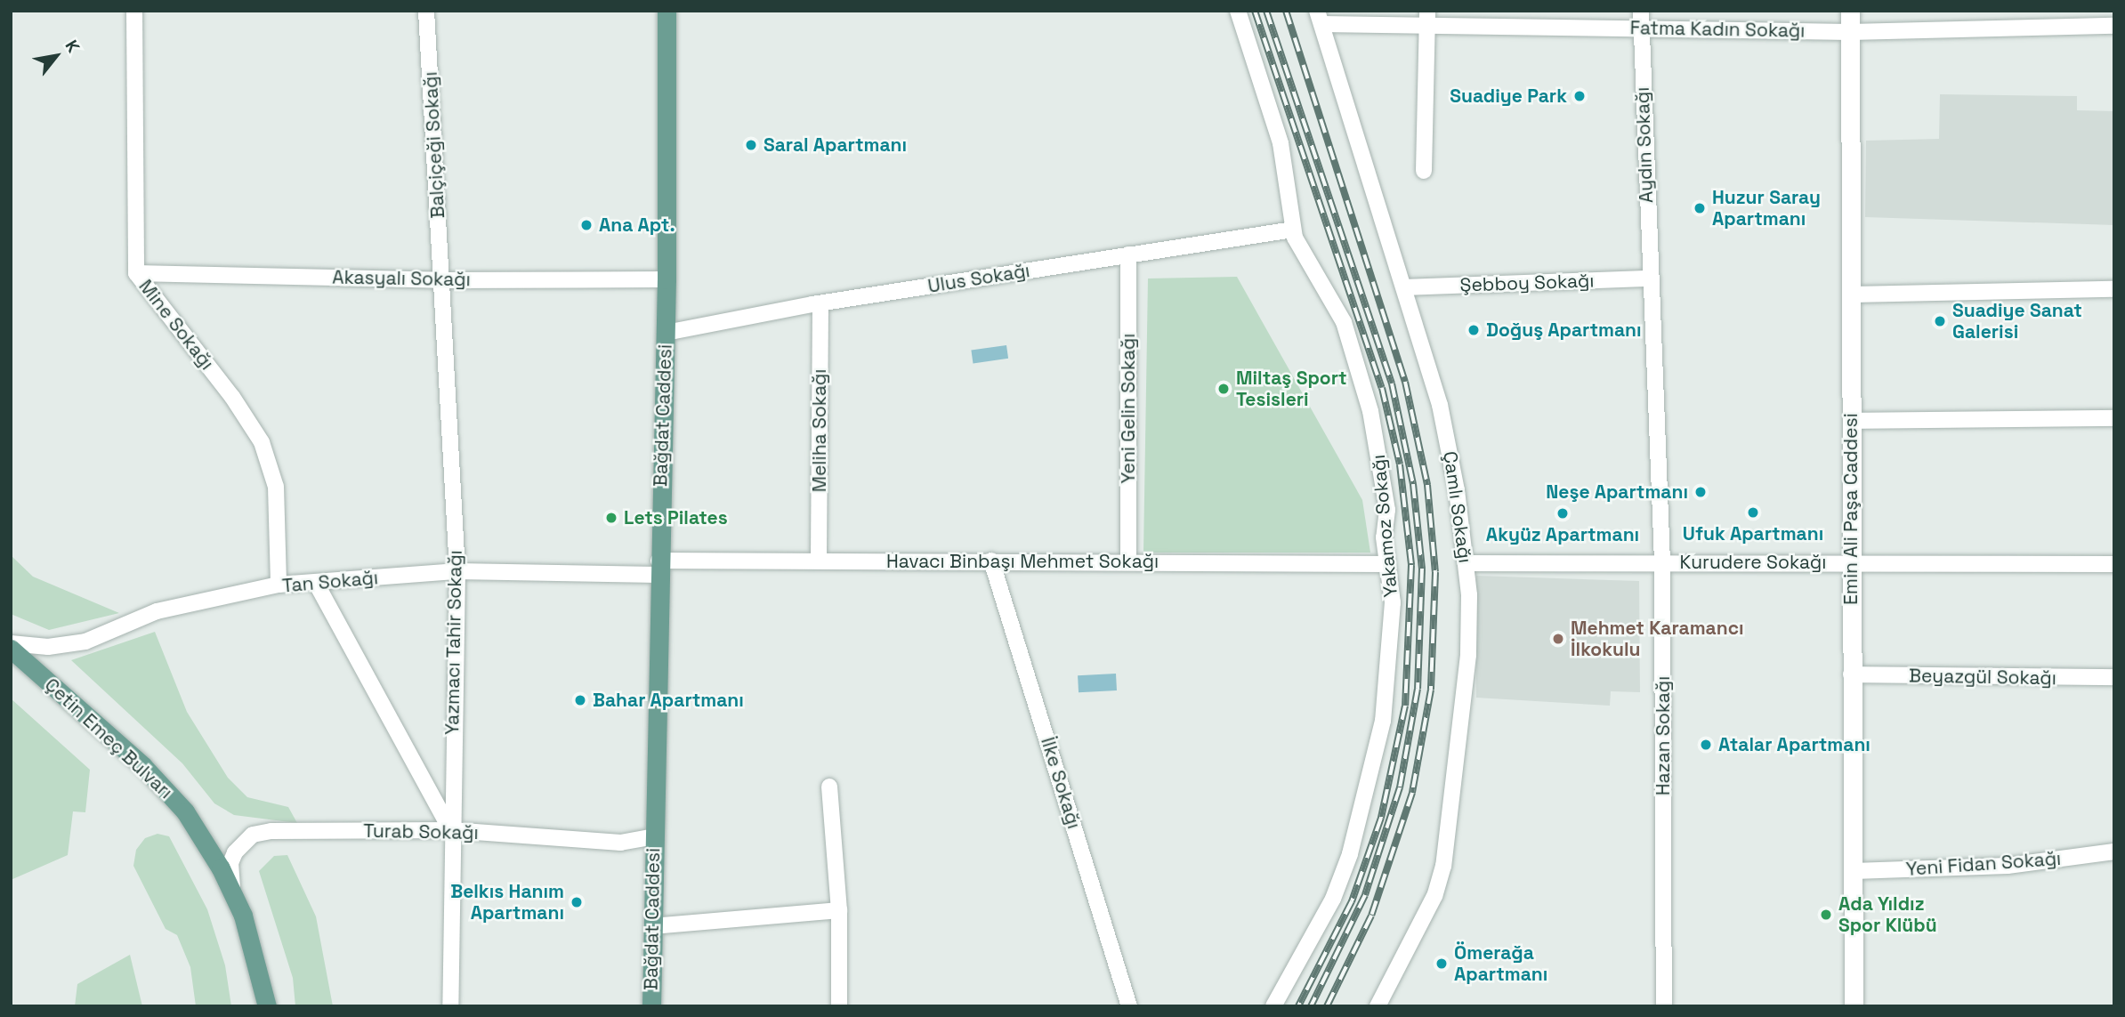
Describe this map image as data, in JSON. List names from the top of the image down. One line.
{"streets":{"main road":["Bağdat Caddesi","Çetin Emeç Bulvarı"],"street":["Fatma Kadın Sokağı","Balçiçeği Sokağı","Aydın Sokağı","Akasyalı Sokağı","Ulus Sokağı","Şebboy Sokağı","Mine Sokağı","Yeni Gelin Sokağı","Meliha Sokağı","Çamlı Sokağı","Emin Ali Paşa Caddesi","Yakamoz Sokağı","Havacı Binbaşı Mehmet Sokağı","Kurudere Sokağı","Tan Sokağı","Yazmacı Tahir Sokağı","Beyazgül Sokağı","Hazan Sokağı","İlke Sokağı","Turab Sokağı","Yeni Fidan Sokağı"]},"crossings":[["Fatma Kadın Sokağı","Aydın Sokağı"],["Fatma Kadın Sokağı","Çamlı Sokağı"],["Fatma Kadın Sokağı","Emin Ali Paşa Caddesi"],["Balçiçeği Sokağı","Akasyalı Sokağı"],["Balçiçeği Sokağı","Yazmacı Tahir Sokağı"],["Aydın Sokağı","Şebboy Sokağı"],["Aydın Sokağı","Hazan Sokağı"],["Akasyalı Sokağı","Mine Sokağı"],["Akasyalı Sokağı","Bağdat Caddesi"],["Akasyalı Sokağı","Yazmacı Tahir Sokağı"],["Ulus Sokağı","Yeni Gelin Sokağı"],["Ulus Sokağı","Bağdat Caddesi"],["Ulus Sokağı","Meliha Sokağı"],["Ulus Sokağı","Yakamoz Sokağı"],["Şebboy Sokağı","Çamlı Sokağı"],["Şebboy Sokağı","Hazan Sokağı"],["Mine Sokağı","Tan Sokağı"],["Yeni Gelin Sokağı","Havacı Binbaşı Mehmet Sokağı"],["Bağdat Caddesi","Havacı Binbaşı Mehmet Sokağı"],["Bağdat Caddesi","Tan Sokağı"],["Bağdat Caddesi","Turab Sokağı"],["Meliha Sokağı","Havacı Binbaşı Mehmet Sokağı"],["Çamlı Sokağı","Kurudere Sokağı"],["Emin Ali Paşa Caddesi","Kurudere Sokağı"],["Emin Ali Paşa Caddesi","Beyazgül Sokağı"],["Emin Ali Paşa Caddesi","Yeni Fidan Sokağı"],["Yakamoz Sokağı","Havacı Binbaşı Mehmet Sokağı"],["Havacı Binbaşı Mehmet Sokağı","Tan Sokağı"],["Havacı Binbaşı Mehmet Sokağı","İlke Sokağı"],["Kurudere Sokağı","Hazan Sokağı"],["Tan Sokağı","Yazmacı Tahir Sokağı"],["Yazmacı Tahir Sokağı","Turab Sokağı"],["Çetin Emeç Bulvarı","Turab Sokağı"]],"places":["Suadiye Park","Saral Apartmanı","Huzur Saray Apartmanı","Ana Apt.","Suadiye Sanat Galerisi","Doğuş Apartmanı","Miltaş Sport Tesisleri","Neşe Apartmanı","Ufuk Apartmanı","Akyüz Apartmanı","Lets Pilates","Mehmet Karamancı İlkokulu","Bahar Apartmanı","Atalar Apartmanı","Belkıs Hanım Apartmanı","Ada Yıldız Spor Klübü","Ömerağa Apartmanı"],"north":"top right"}
